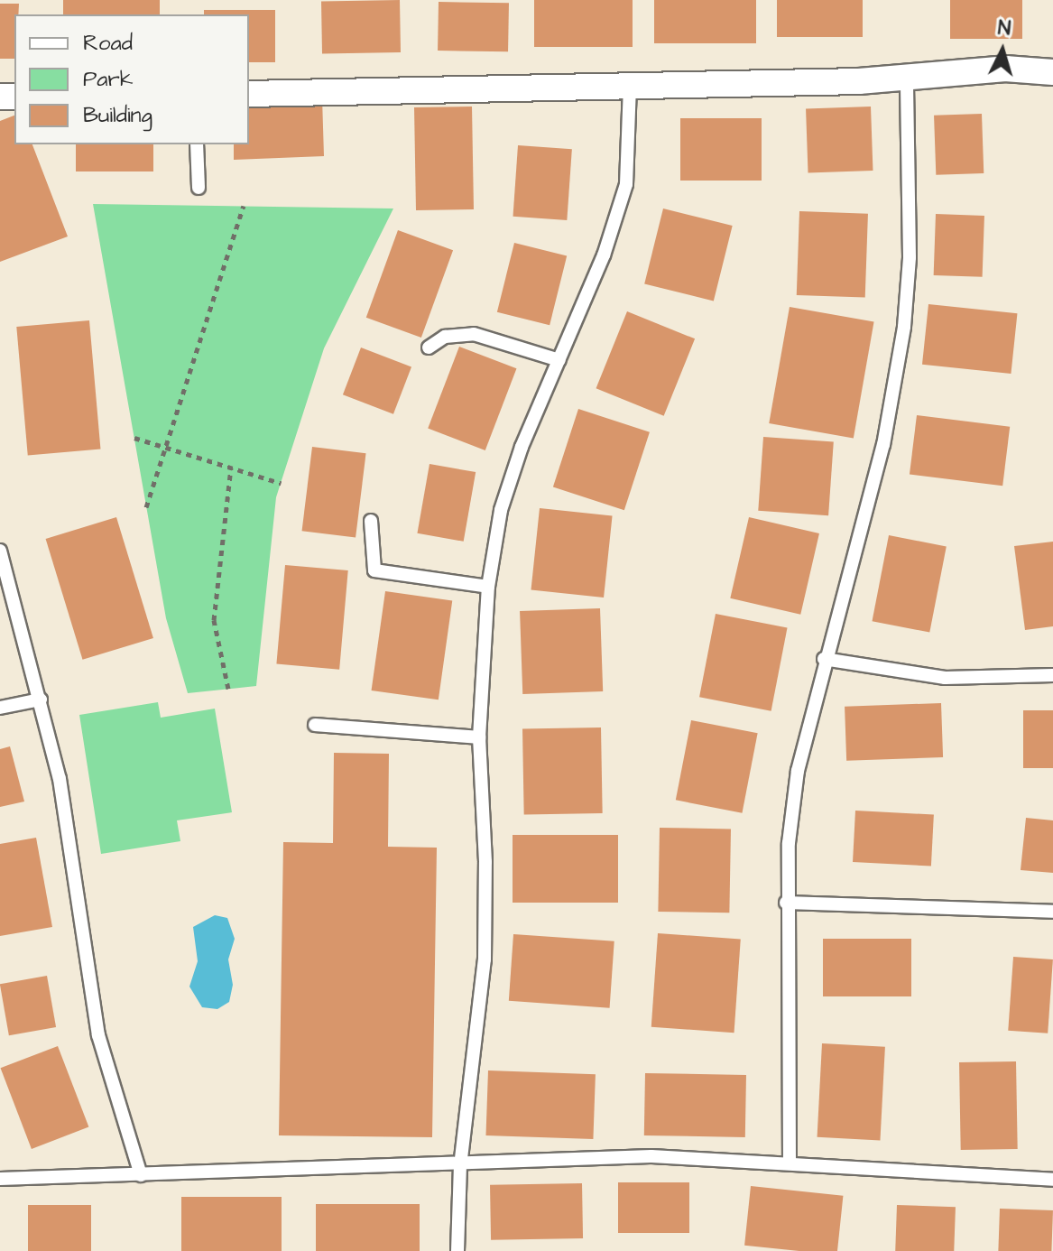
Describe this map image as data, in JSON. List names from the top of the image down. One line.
{"legend":["Road","Park","Building"],"north":"top"}
